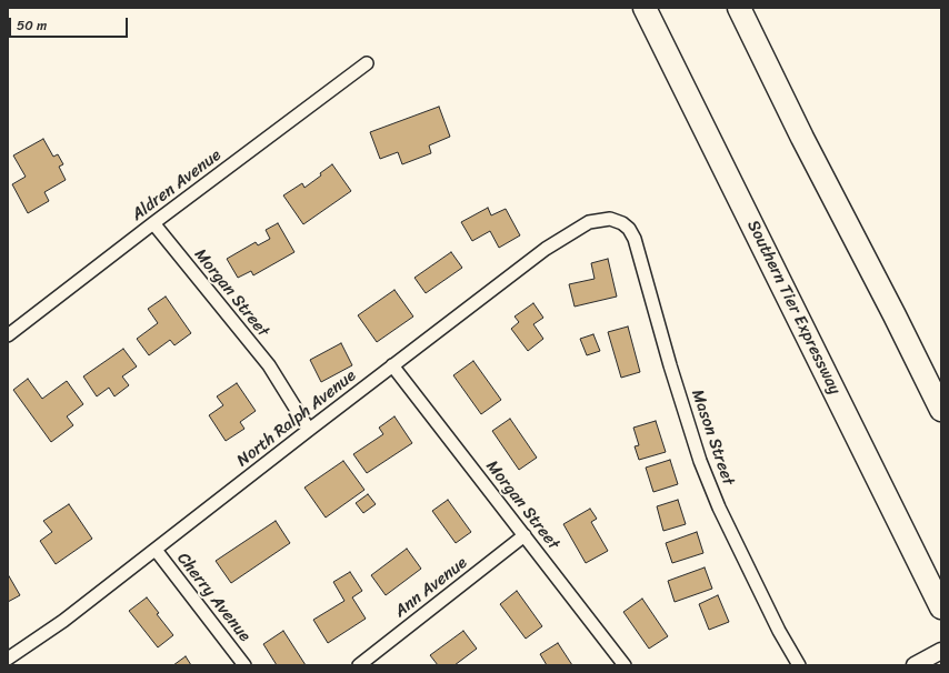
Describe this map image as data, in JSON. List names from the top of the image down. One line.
{"streets":{"highway":["Southern Tier Expressway"],"street":["Aldren Avenue","Morgan Street","North Ralph Avenue","Mason Street","Ann Avenue","Cherry Avenue"]},"crossings":[["Aldren Avenue","Morgan Street"],["Morgan Street","North Ralph Avenue"],["Morgan Street","Ann Avenue"],["North Ralph Avenue","Mason Street"],["North Ralph Avenue","Cherry Avenue"]],"scale_bar":"50 m"}
